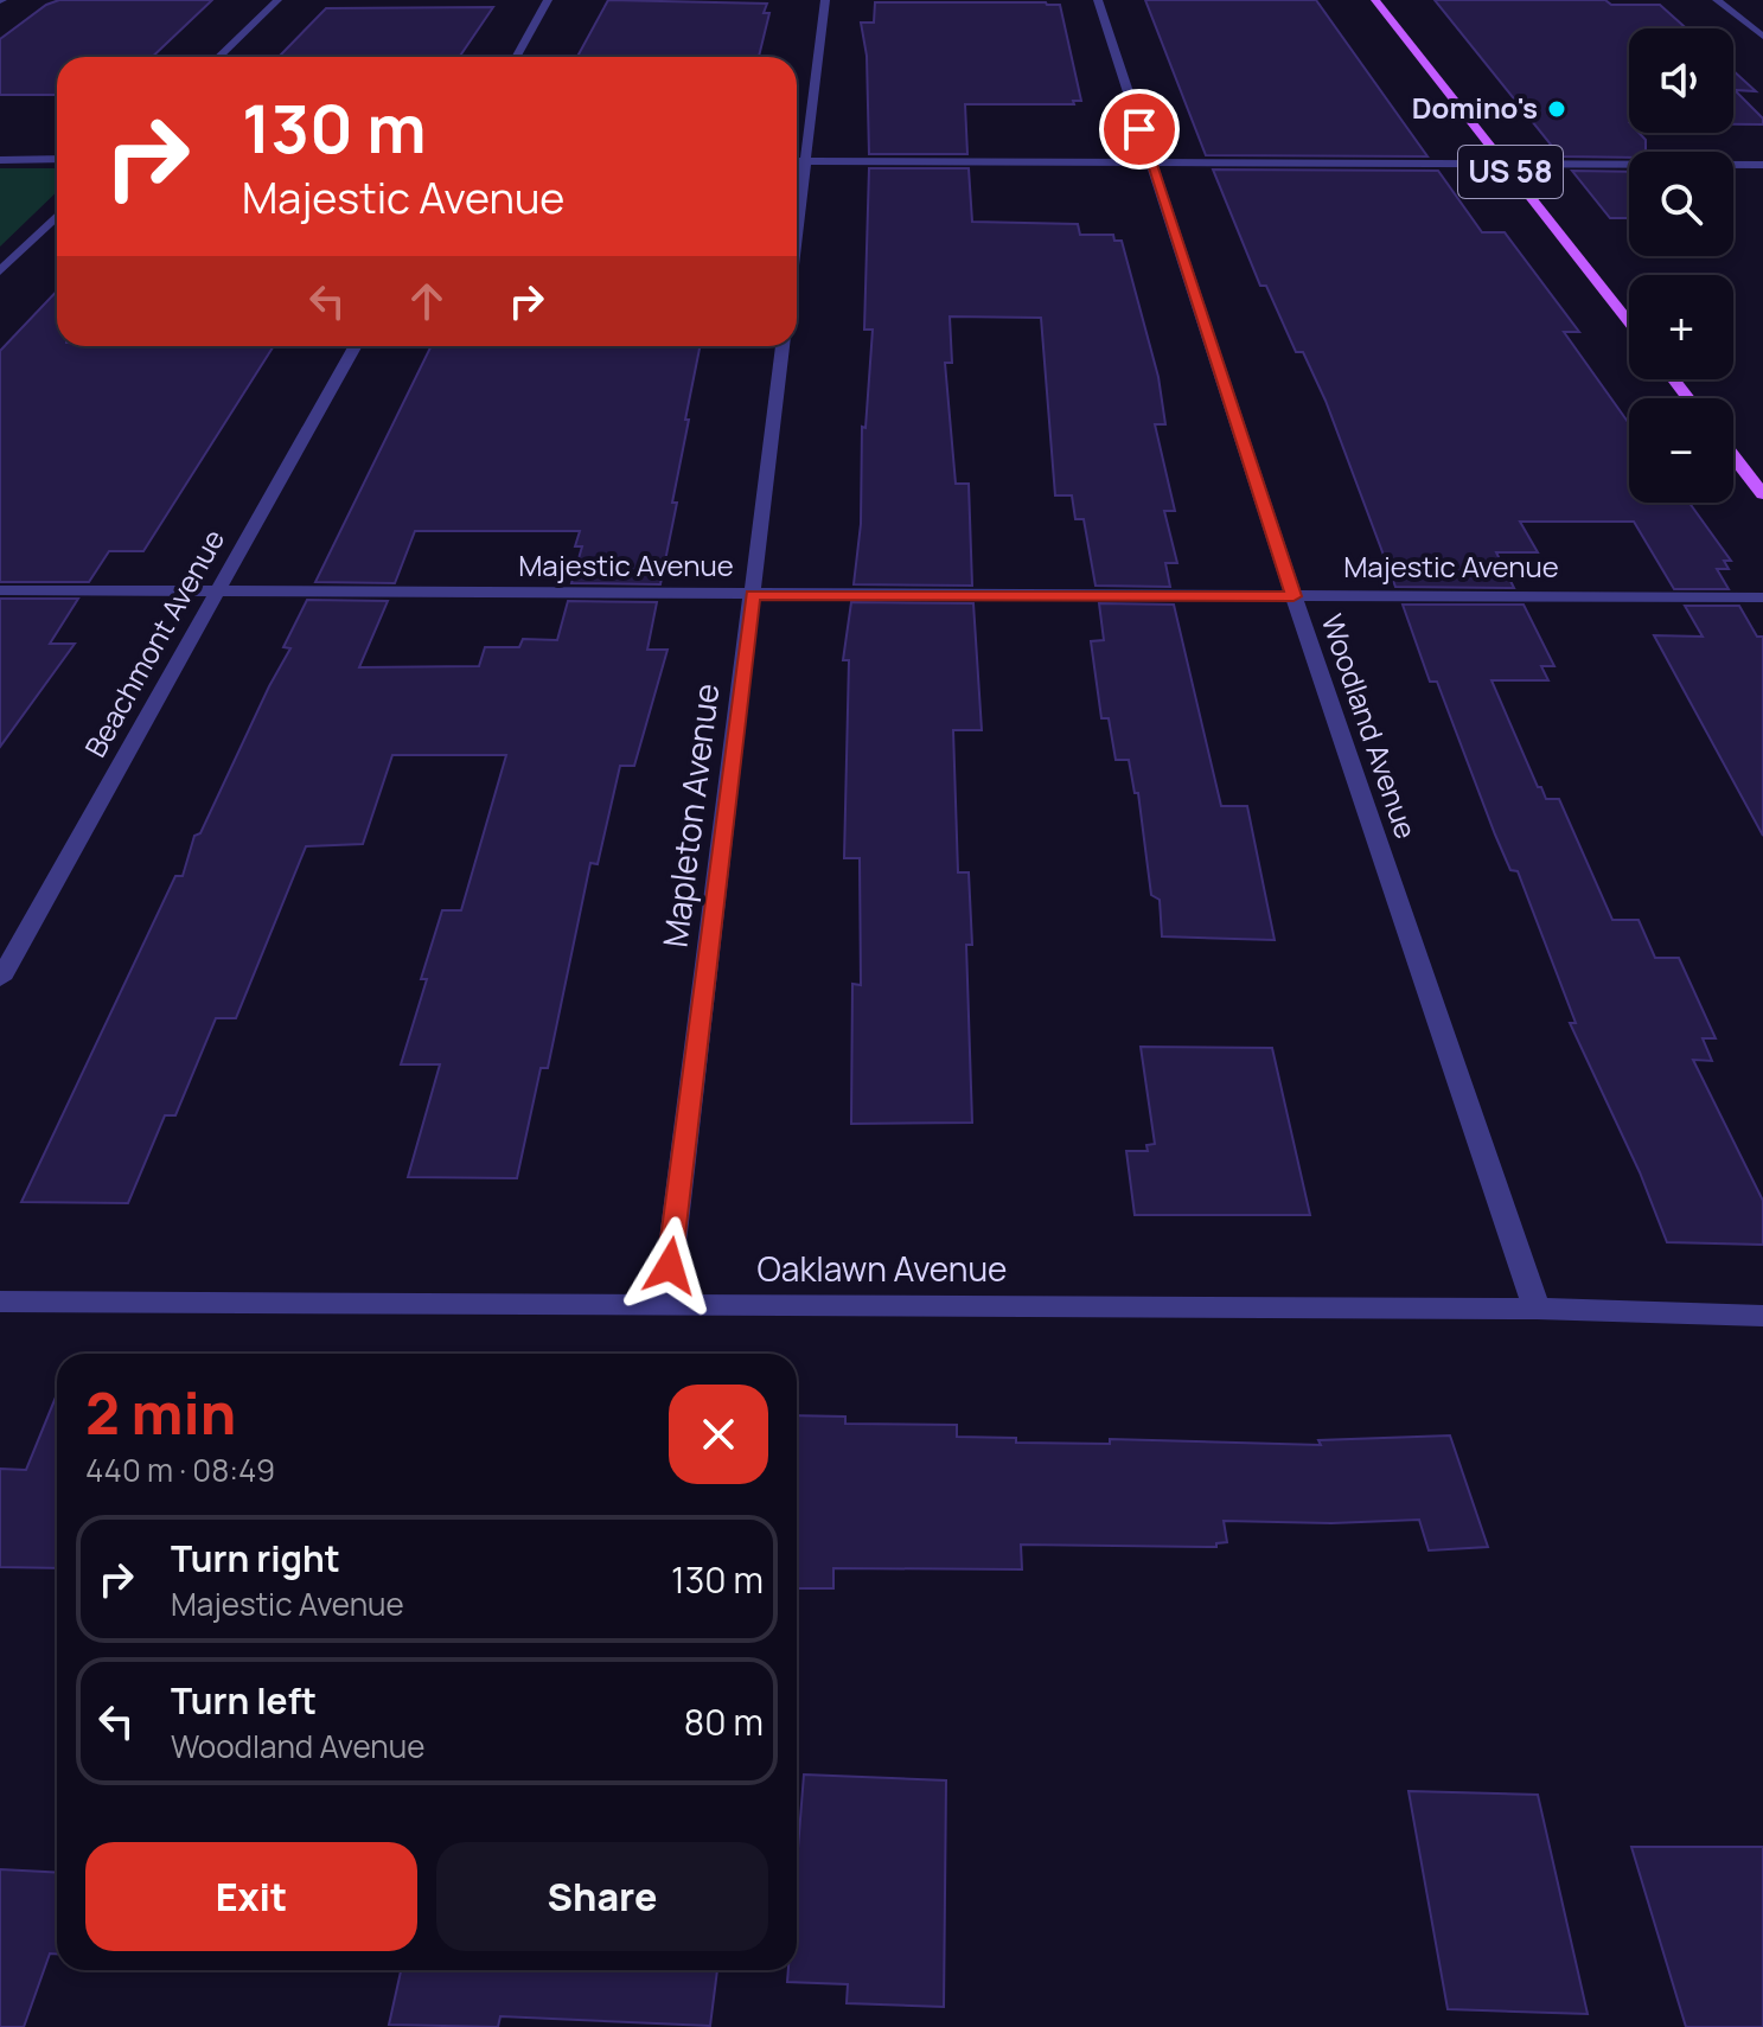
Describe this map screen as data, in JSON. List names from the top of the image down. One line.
{"streets":{"main road":["US 58"],"street":["Majestic Avenue","Beachmont Avenue","Woodland Avenue","Mapleton Avenue","Oaklawn Avenue"]},"crossings":[["Majestic Avenue","Beachmont Avenue"],["Majestic Avenue","Woodland Avenue"],["Majestic Avenue","Mapleton Avenue"],["Woodland Avenue","Oaklawn Avenue"],["Mapleton Avenue","Oaklawn Avenue"]],"places":["Domino's"],"page":{"map_buttons":["+","−"],"turn":["130 m","Majestic Avenue"],"heading":["2 min","440 m · 08:49"],"list":[{"name":"Turn right","note":"Majestic Avenue","value":"130 m"},{"name":"Turn left","note":"Woodland Avenue","value":"80 m"}],"buttons":["Exit","Share"]}}
